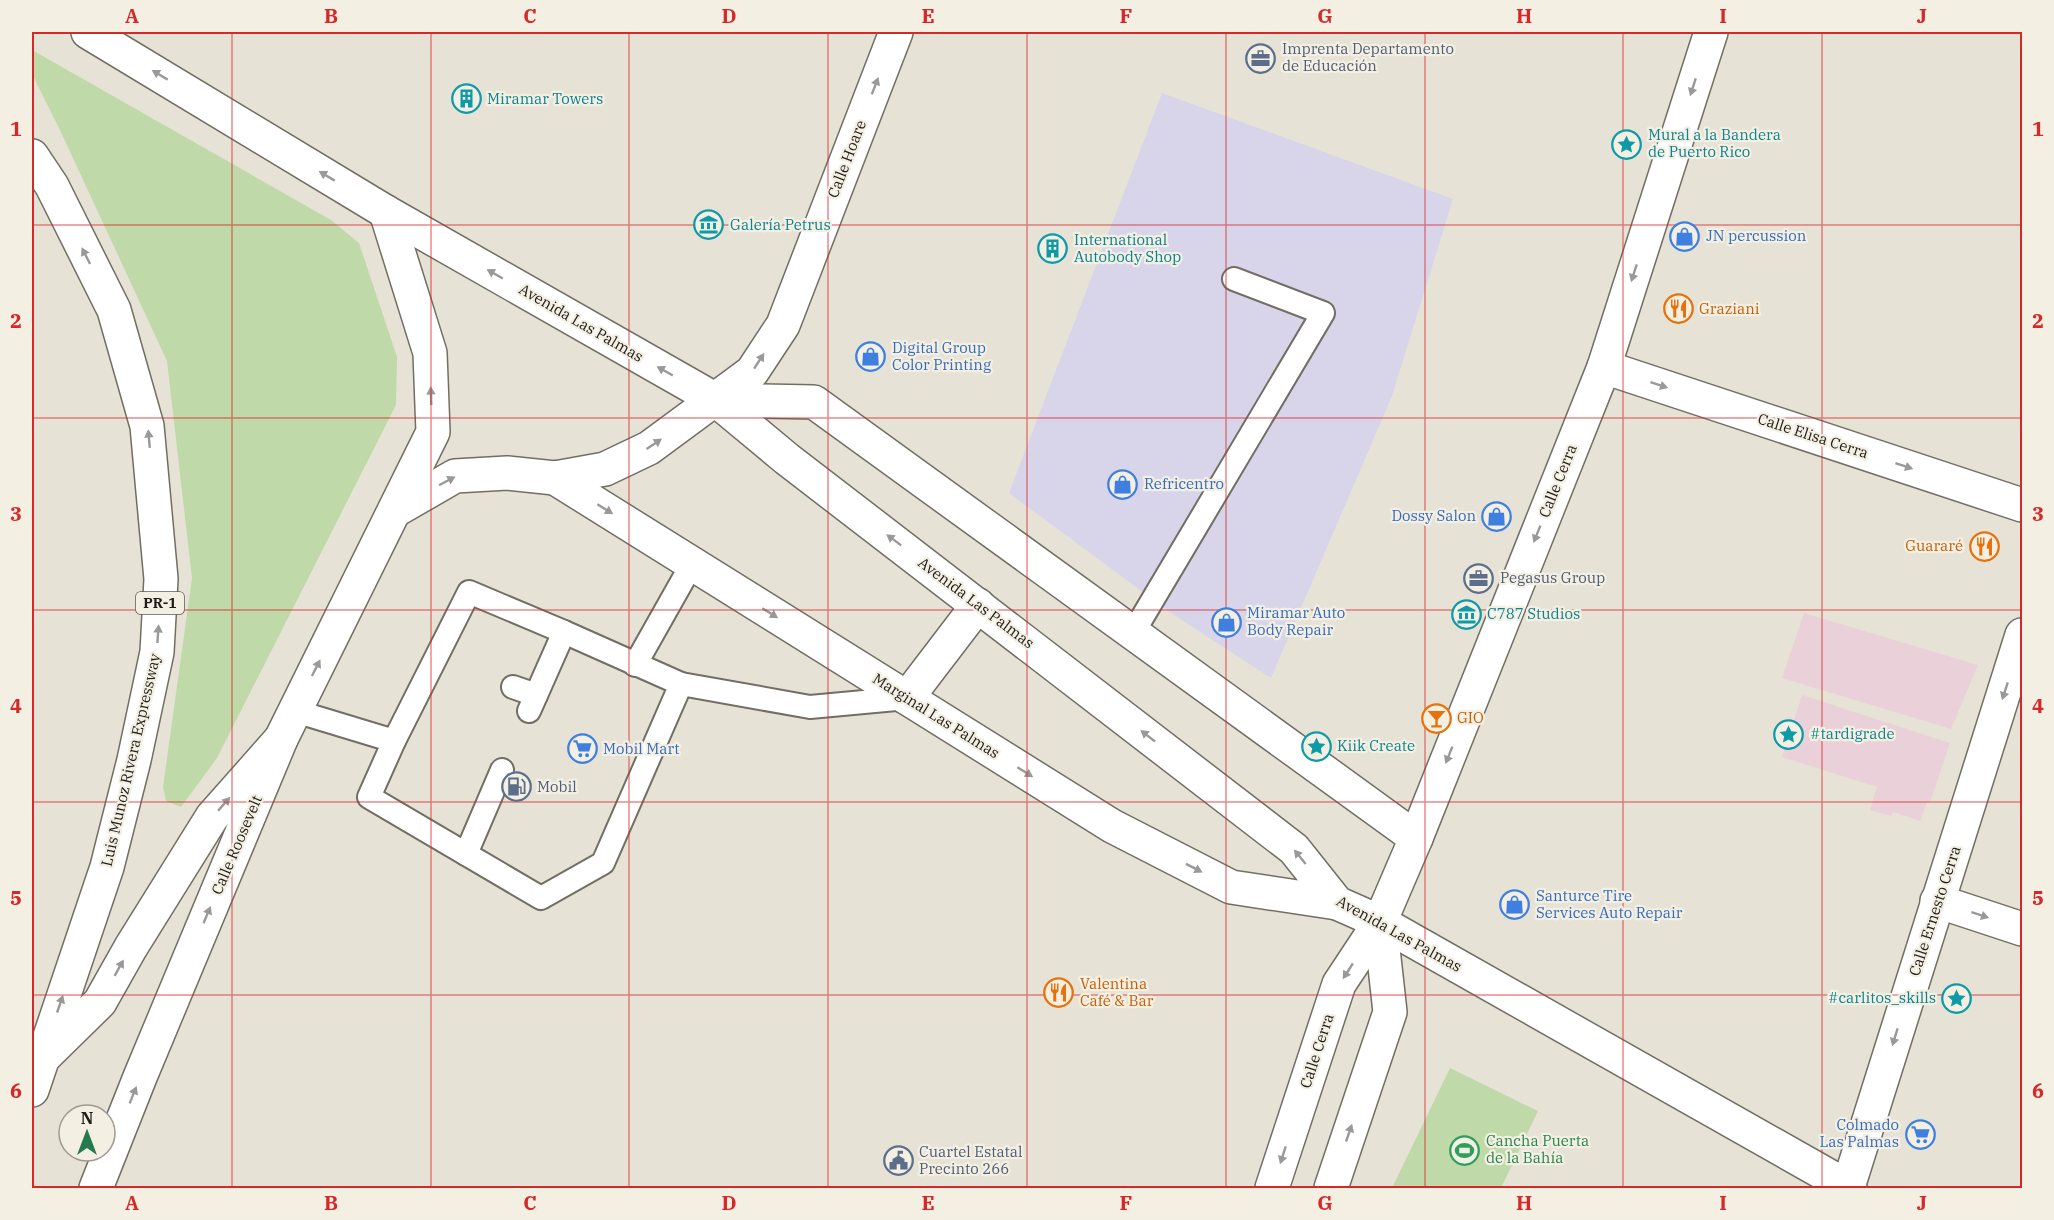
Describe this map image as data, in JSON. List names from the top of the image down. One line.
{"streets":{"main road":["Calle Hoare","Avenida Las Palmas","Calle Elisa Cerra","Calle Cerra","PR-1","Marginal Las Palmas","Luis Munoz Rivera Expressway","Calle Roosevelt","Calle Ernesto Cerra"]},"crossings":[["Calle Hoare","Avenida Las Palmas"],["Calle Hoare","Marginal Las Palmas"],["Avenida Las Palmas","Calle Cerra"],["Avenida Las Palmas","Marginal Las Palmas"],["Avenida Las Palmas","Calle Roosevelt"],["Avenida Las Palmas","Calle Ernesto Cerra"],["Calle Elisa Cerra","Calle Cerra"]],"one_way":["Calle Hoare","Calle Elisa Cerra","Luis Munoz Rivera Expressway","Calle Ernesto Cerra"],"places":{"office":["Imprenta Departamento de Educación","Pegasus Group"],"building":["Miramar Towers","International Autobody Shop"],"place":["Mural a la Bandera de Puerto Rico","#tardigrade","Kiik Create","#carlitos_skills"],"museum":["Galería Petrus","C787 Studios"],"shop":["JN percussion","Digital Group Color Printing","Refricentro","Dossy Salon","Miramar Auto Body Repair","Santurce Tire Services Auto Repair"],"restaurant":["Graziani","Guararé","Valentina Café & Bar"],"bar":["GIO"],"supermarket":["Mobil Mart","Colmado Las Palmas"],"fuel station":["Mobil"],"sports":["Cancha Puerta de la Bahía"],"public building":["Cuartel Estatal Precinto 266"]},"north":"top","grid":{"columns":["A","B","C","D","E","F","G","H","I","J"],"rows":["1","2","3","4","5","6"]}}
